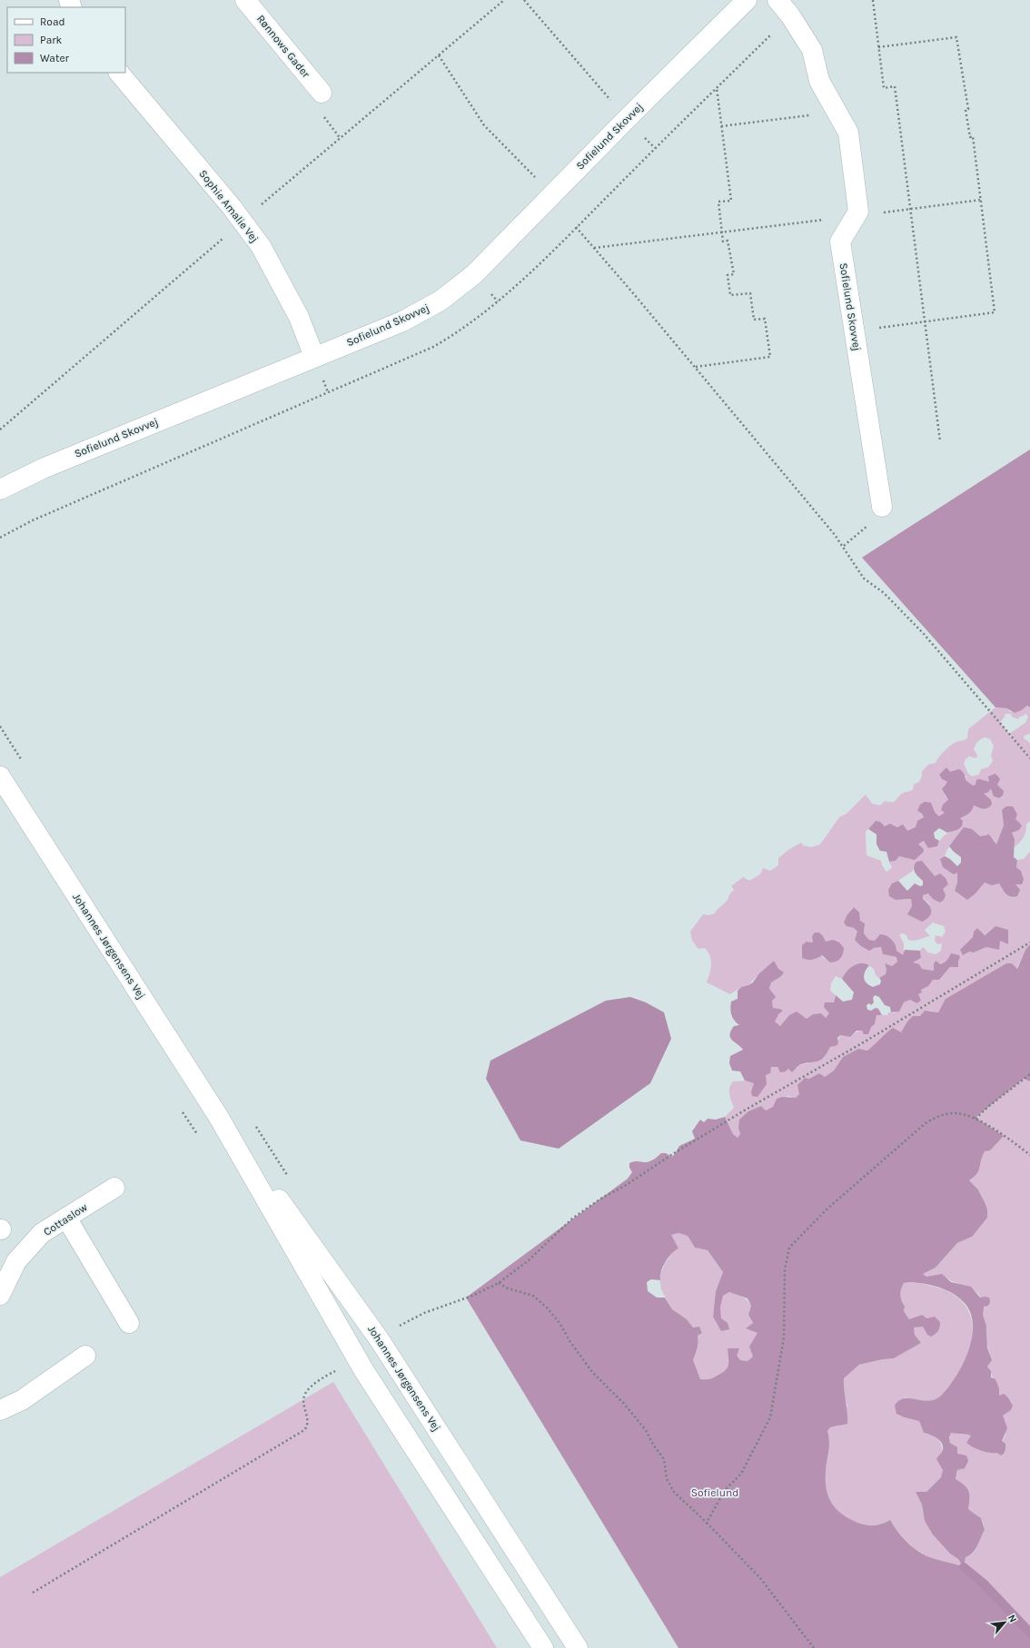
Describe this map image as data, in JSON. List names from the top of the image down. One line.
{"streets":{"street":["Rønnows Gader","Sofielund Skovvej","Sophie Amalie Vej","Johannes Jørgensens Vej","Cottaslow"]},"crossings":[["Sofielund Skovvej","Sophie Amalie Vej"]],"parks":["Sofielund"],"legend":["Road","Park","Water"],"north":"top right"}
